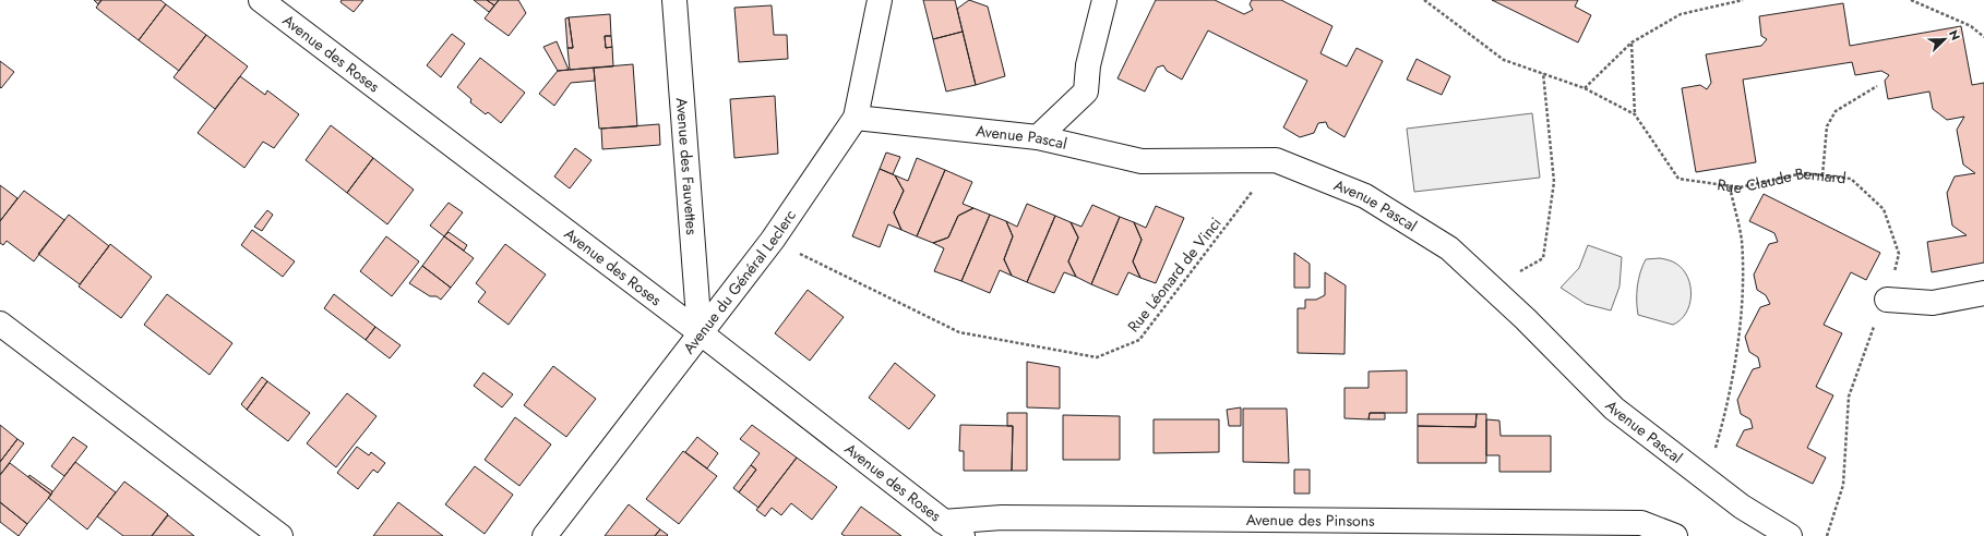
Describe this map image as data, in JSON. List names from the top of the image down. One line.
{"streets":{"street":["Avenue des Roses","Avenue Pascal","Avenue des Fauvettes","Avenue du Général Leclerc","Avenue des Pinsons"],"path":["Rue Claude Bernard","Rue Léonard de Vinci"]},"crossings":[["Avenue des Roses","Avenue des Fauvettes"],["Avenue des Roses","Avenue du Général Leclerc"],["Avenue des Roses","Avenue des Pinsons"],["Avenue Pascal","Rue Léonard de Vinci"],["Avenue Pascal","Avenue du Général Leclerc"],["Avenue des Fauvettes","Avenue du Général Leclerc"],["Rue Léonard de Vinci","Avenue du Général Leclerc"]],"north":"top right"}
